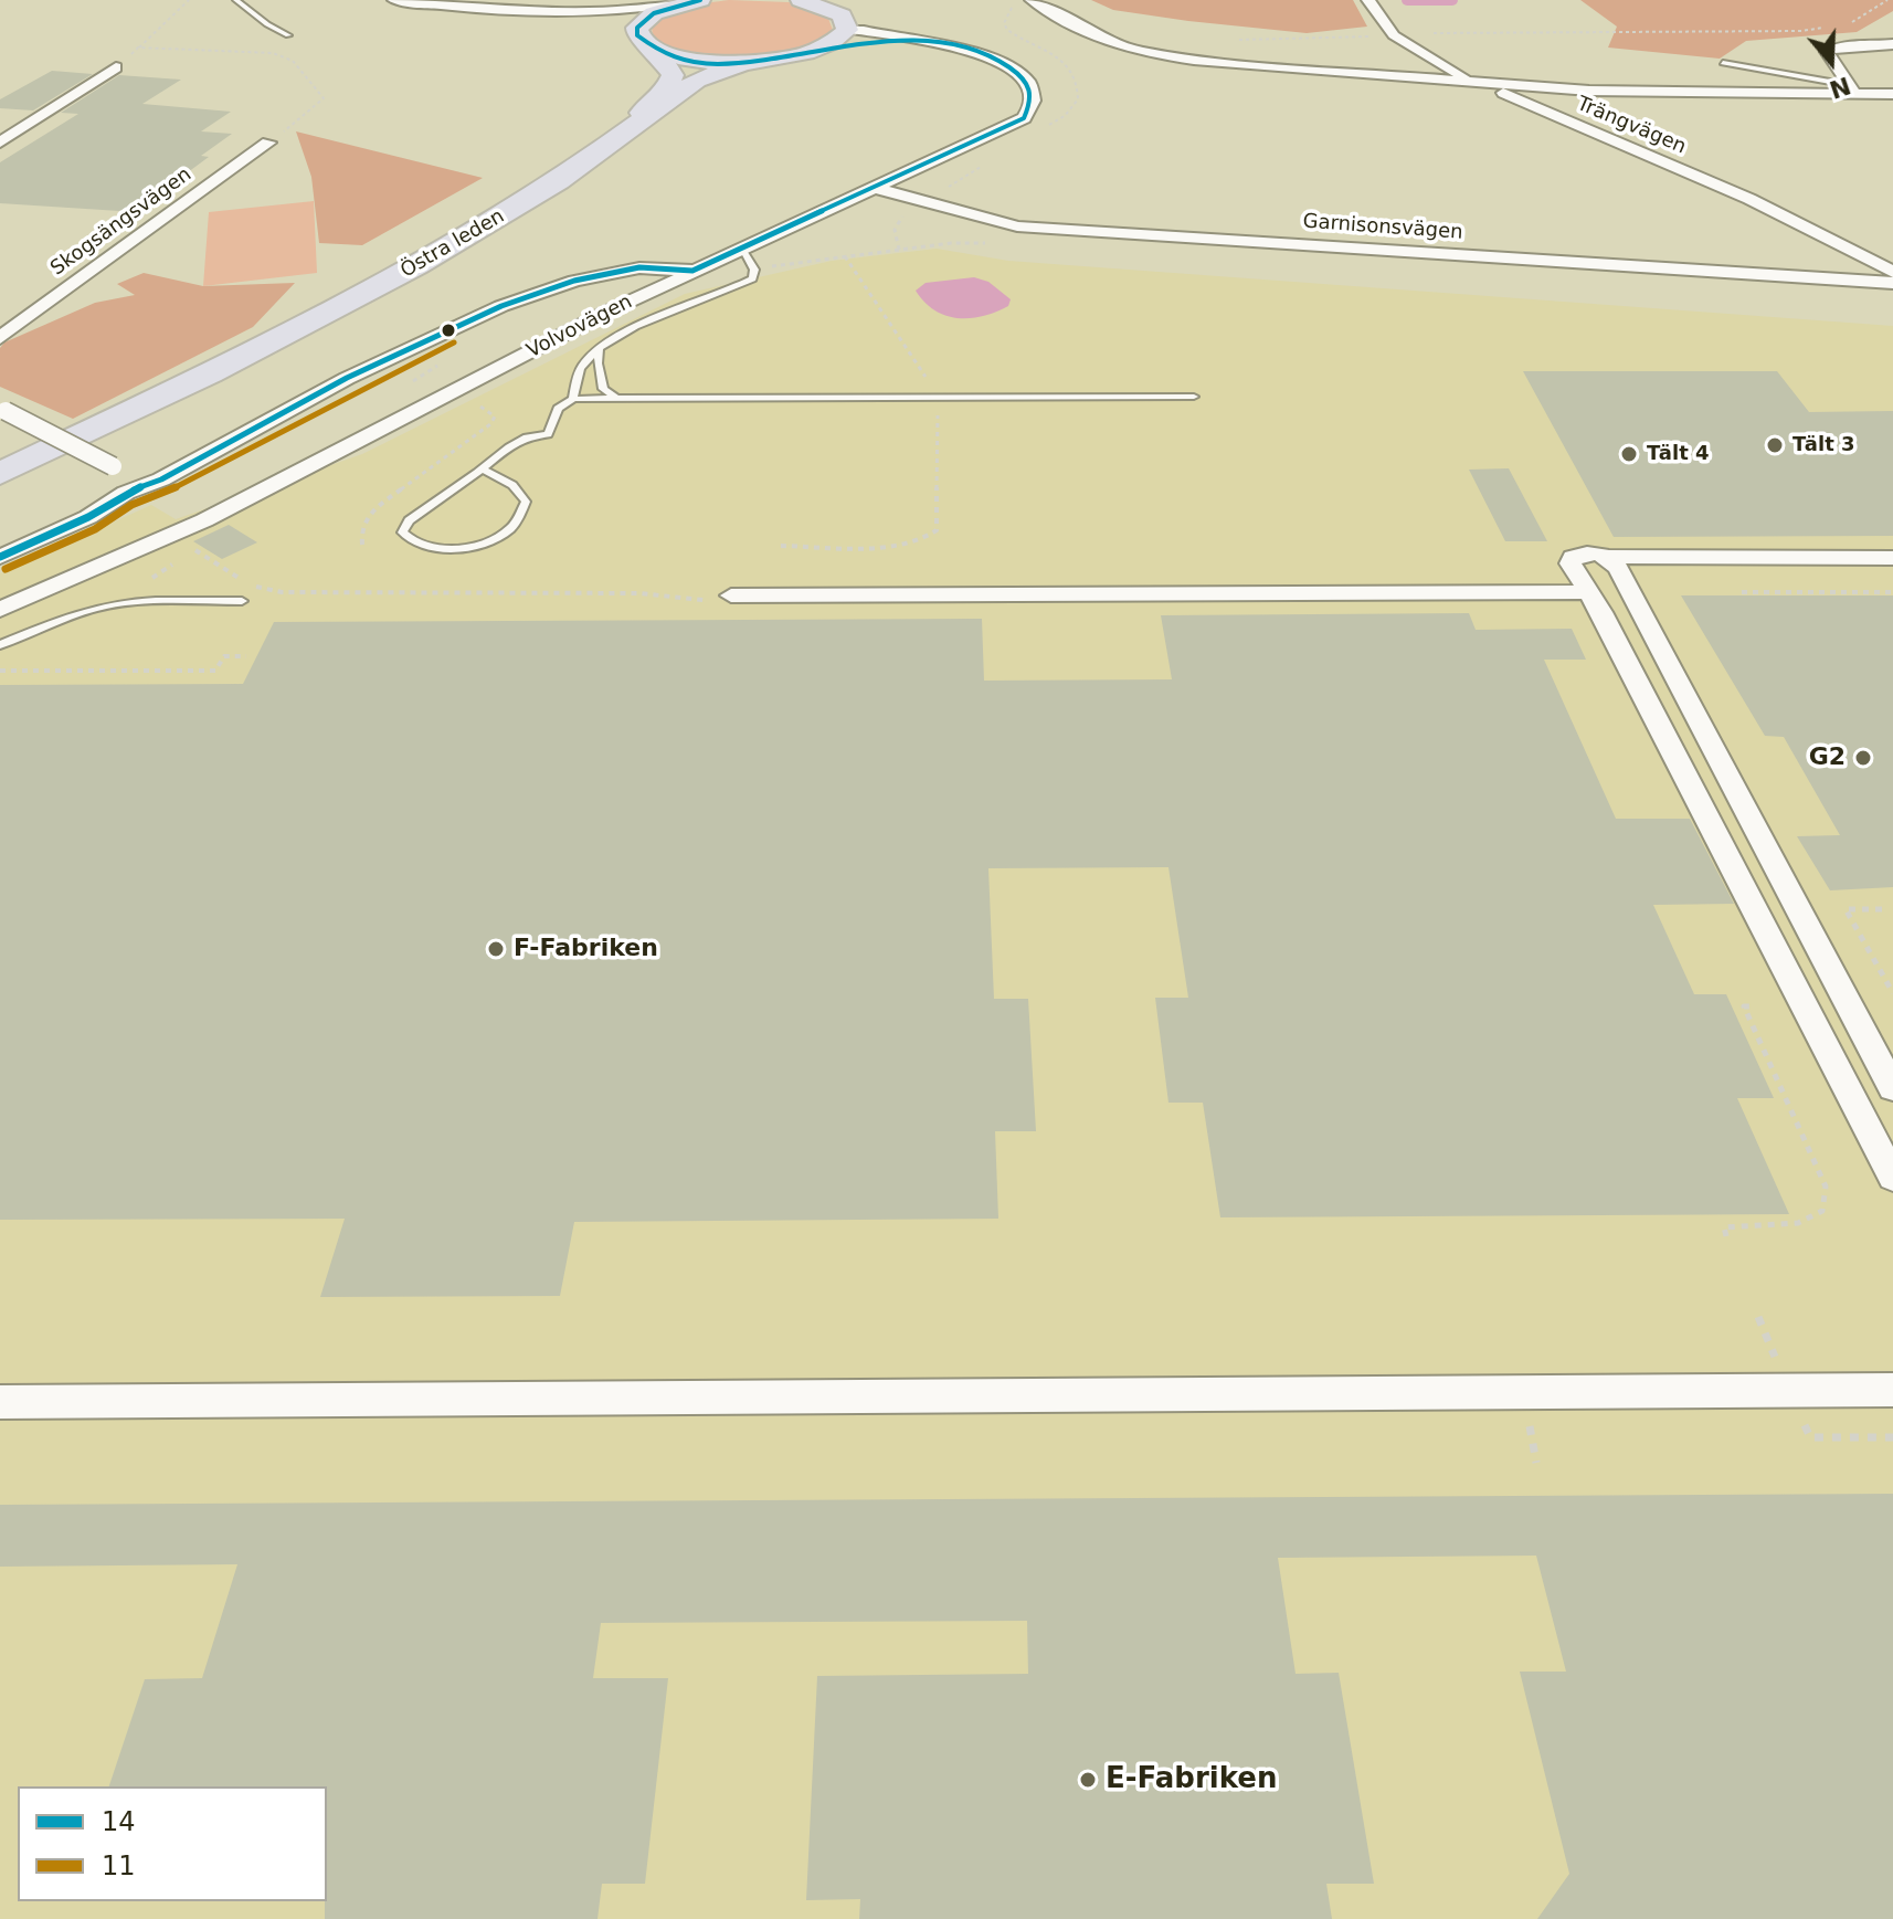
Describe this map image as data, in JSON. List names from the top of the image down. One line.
{"streets":{"highway":["Östra leden"],"street":["Trängvägen","Skogsängsvägen","Garnisonsvägen","Volvovägen"]},"crossings":[["Garnisonsvägen","Volvovägen"]],"places":["Tält 3","Tält 4","G2","F-Fabriken","E-Fabriken"],"lines":["transit line 14","transit line 11"],"legend":["14","11"],"north":"bottom"}
